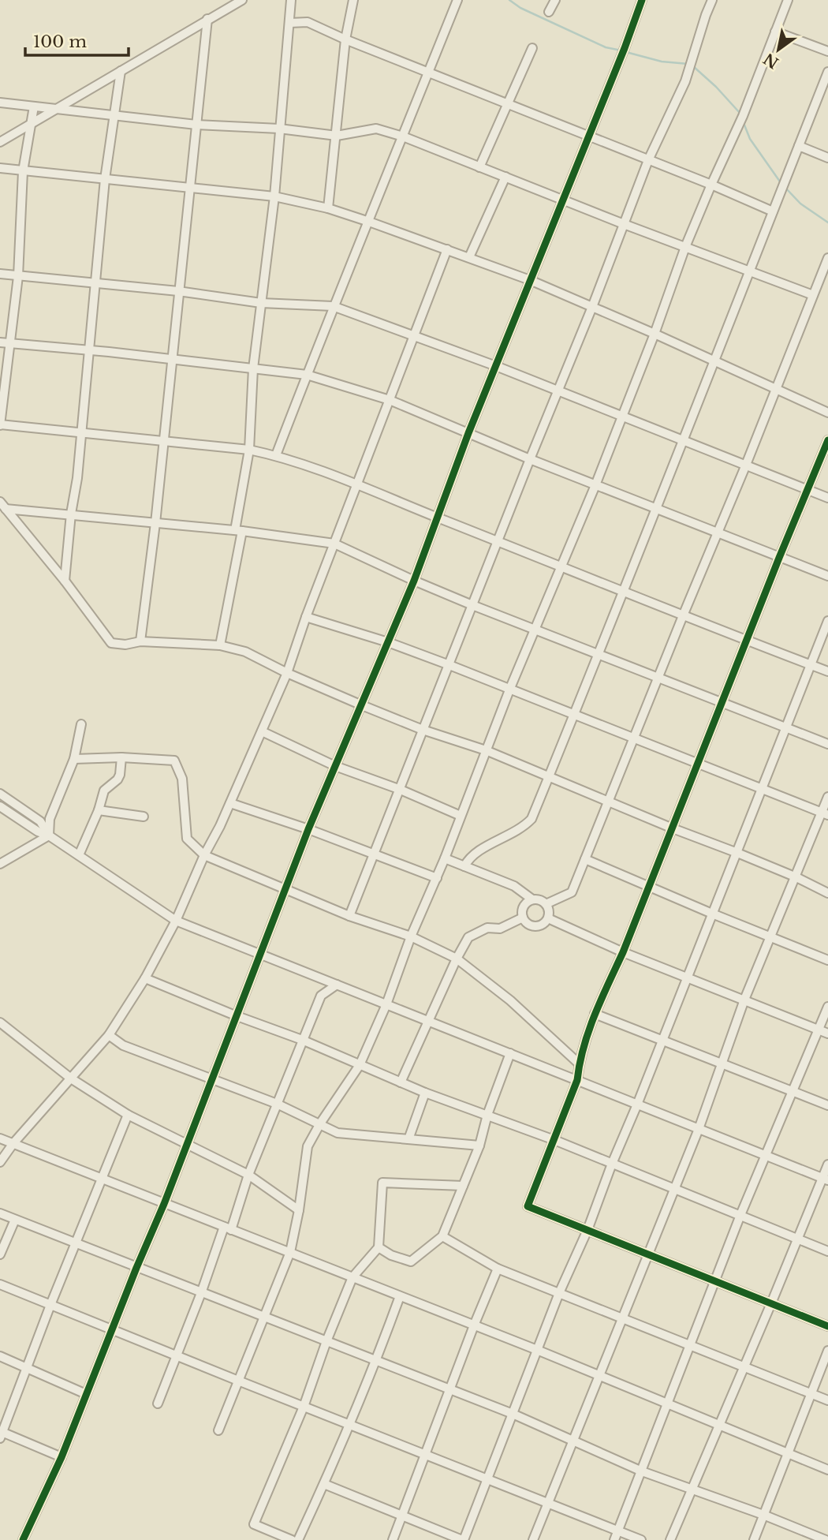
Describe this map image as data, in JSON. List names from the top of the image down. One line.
{"scale_bar":"100 m","north":"bottom left"}
